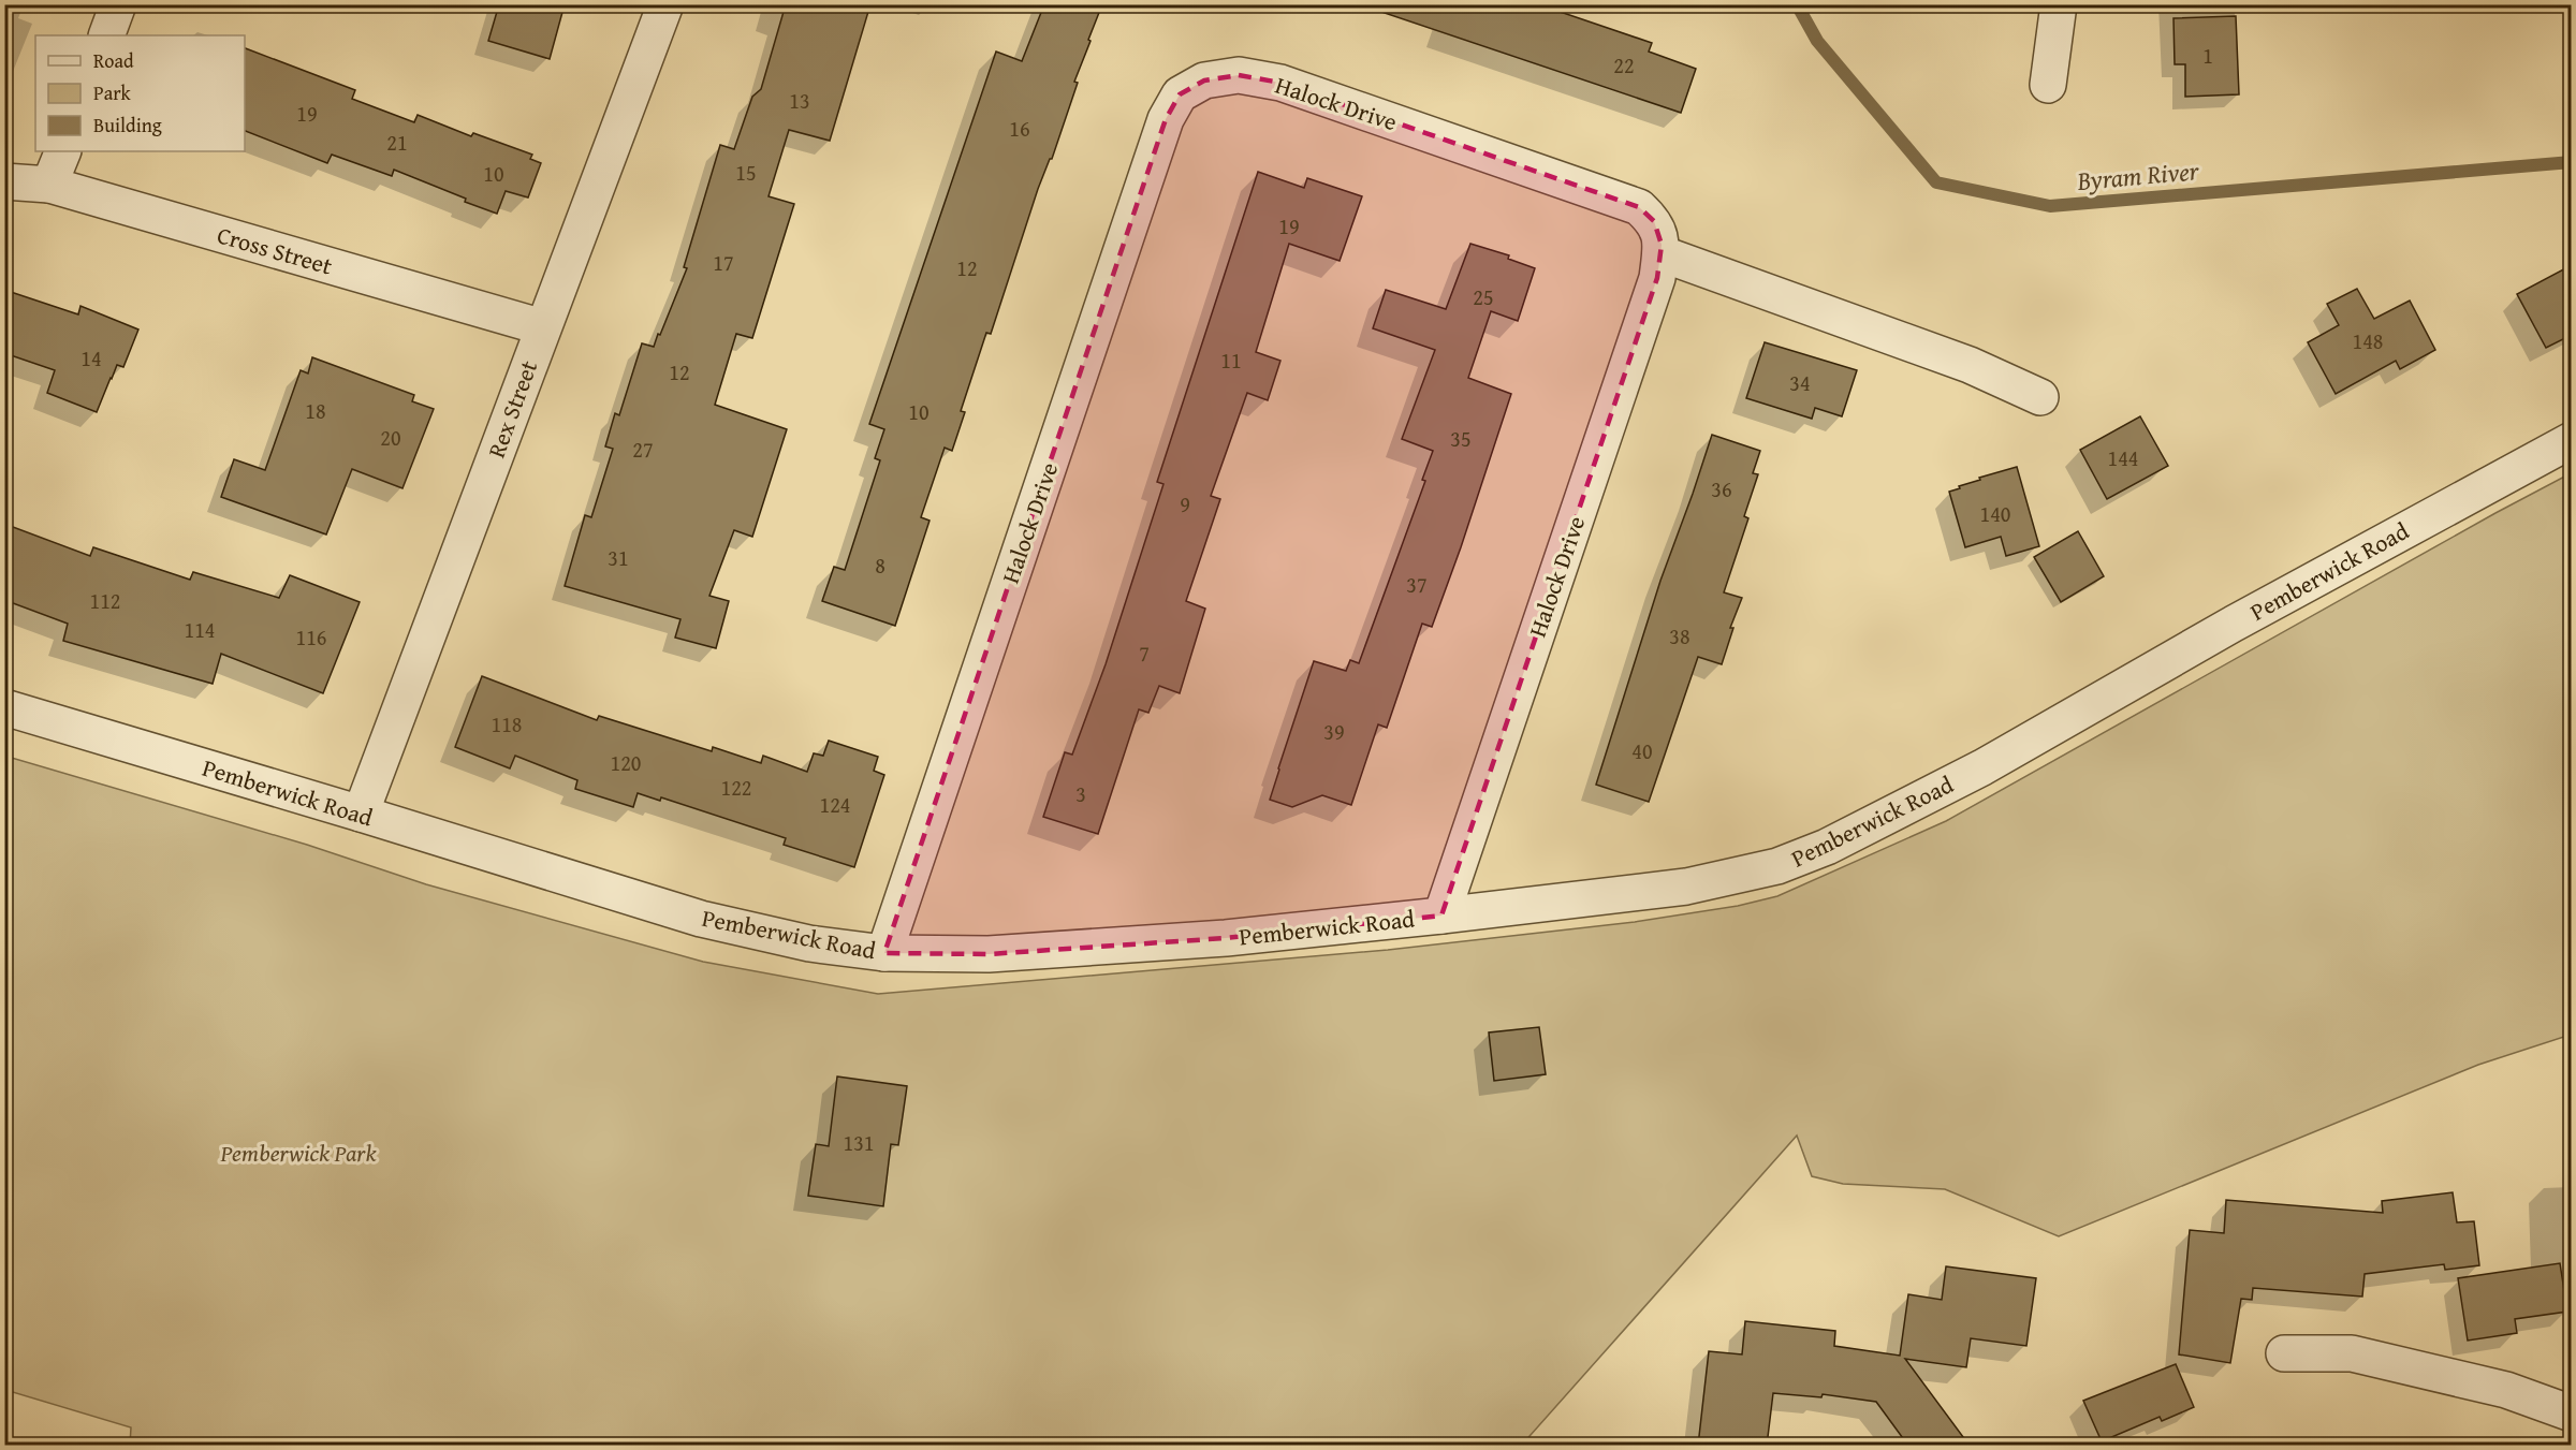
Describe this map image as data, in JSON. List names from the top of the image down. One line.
{"streets":{"street":["Halock Drive","Cross Street","Rex Street","Pemberwick Road"]},"crossings":[["Halock Drive","Pemberwick Road"],["Cross Street","Rex Street"],["Rex Street","Pemberwick Road"]],"water":["Byram River"],"parks":["Pemberwick Park"],"house_numbers":["1","22","13","19","16","21","15","10","19","17","12","25","148","14","11","12","34","18","10","20","35","27","144","36","9","140","31","8","37","112","114","38","116","7","118","39","40","120","122","3","124","131"],"legend":["Road","Park","Building"]}
